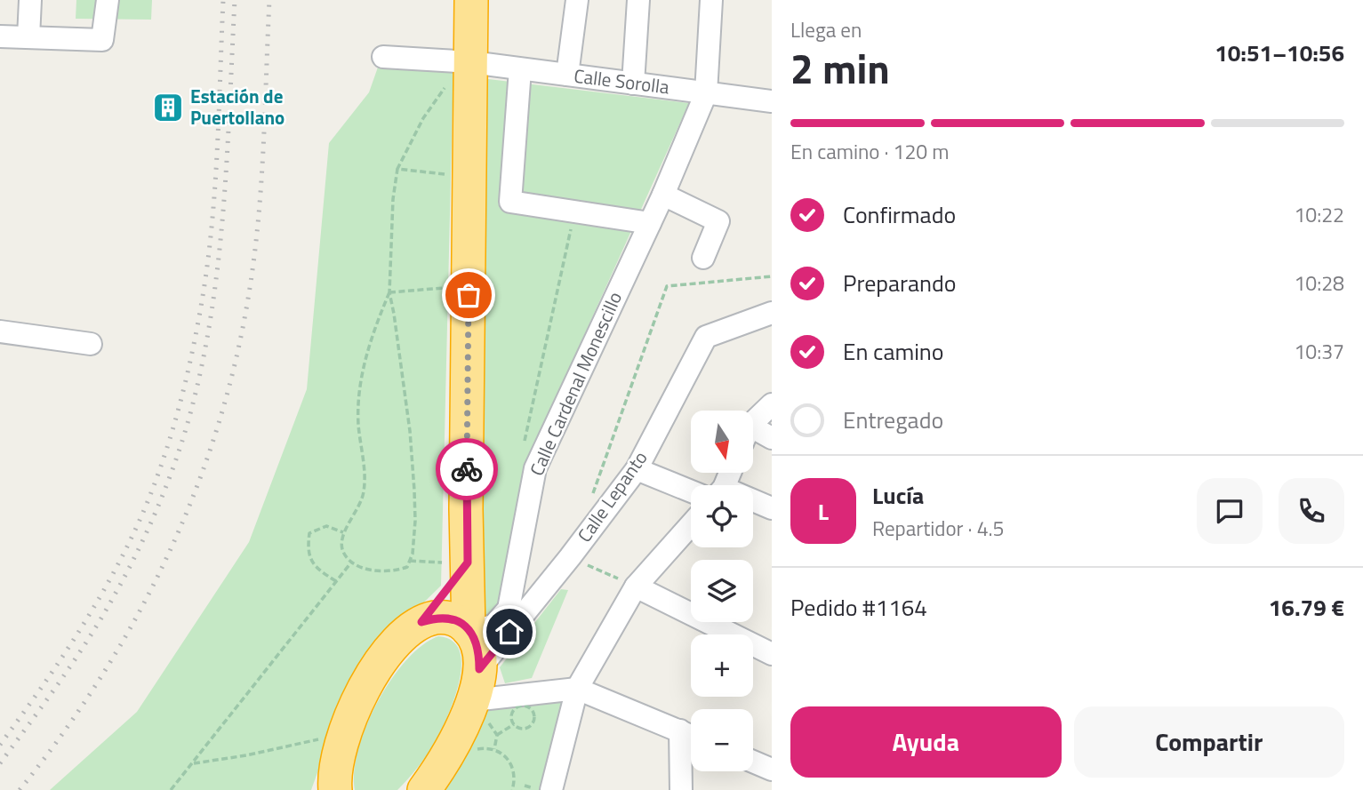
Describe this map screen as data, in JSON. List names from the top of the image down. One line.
{"streets":{"street":["Calle Sorolla","Calle Cardenal Monescillo","Calle Lepanto"]},"crossings":[["Calle Sorolla","Calle Cardenal Monescillo"]],"places":{"building":["Estación de Puertollano"]},"north":"bottom","page":{"heading":["2 min","Llega en","10:51–10:56"],"panel":["Lucía","Repartidor · 4.5","Pedido #1164","16.79 €"],"bar":"En camino · 120 m","list":[["Confirmado","10:22"],["Preparando","10:28"],["En camino","10:37"],"Entregado"],"map_buttons":["+","−"],"round":"L","buttons":["Ayuda","Compartir"]}}
